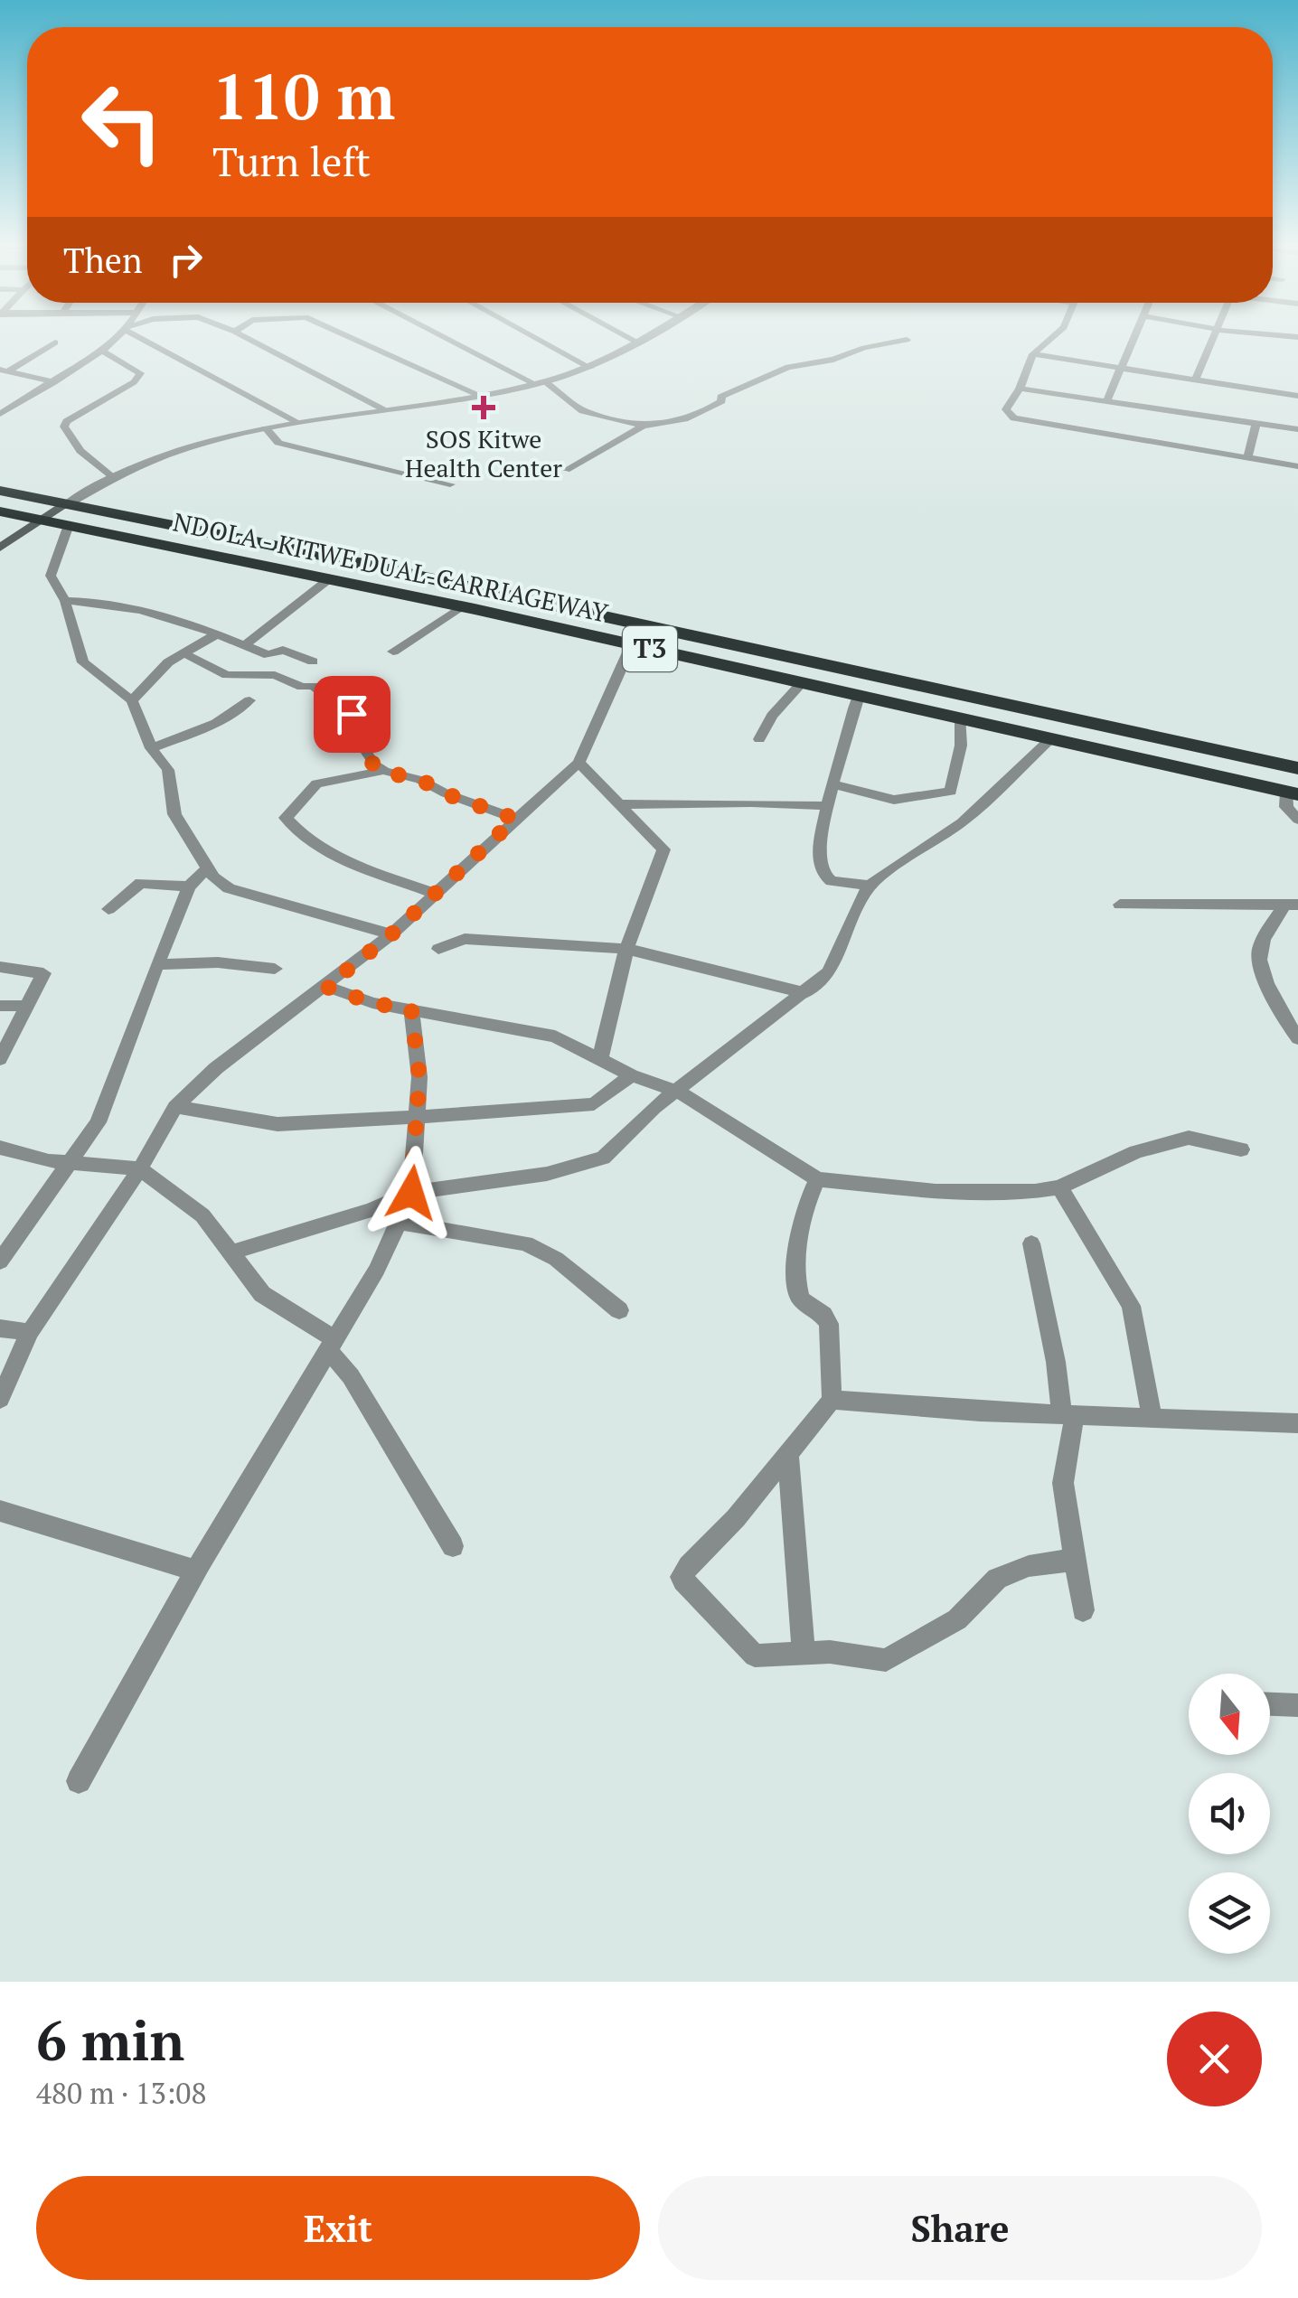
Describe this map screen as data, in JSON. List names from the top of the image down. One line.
{"streets":{"highway":["NDOLA - KITWE DUAL-CARRIAGEWAY","T3"]},"places":{"health":["SOS Kitwe Health Center"]},"north":"bottom","page":{"turn":["110 m","Turn left"],"then":"Then","heading":["6 min","480 m · 13:08"],"buttons":["Exit","Share"]}}
